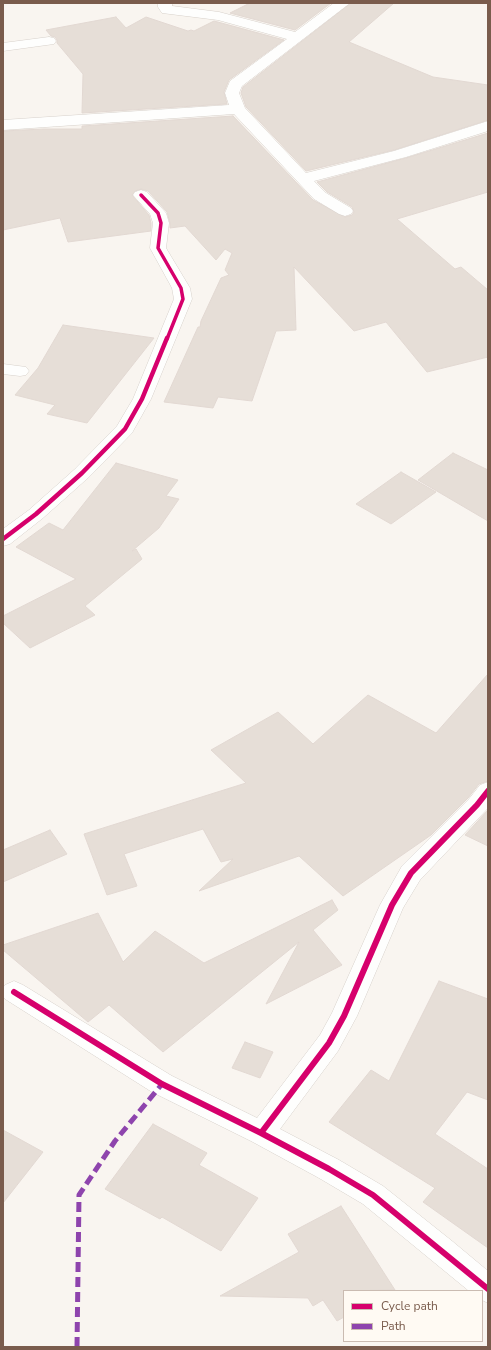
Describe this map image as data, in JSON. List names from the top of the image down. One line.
{"legend":["Cycle path","Path"]}
